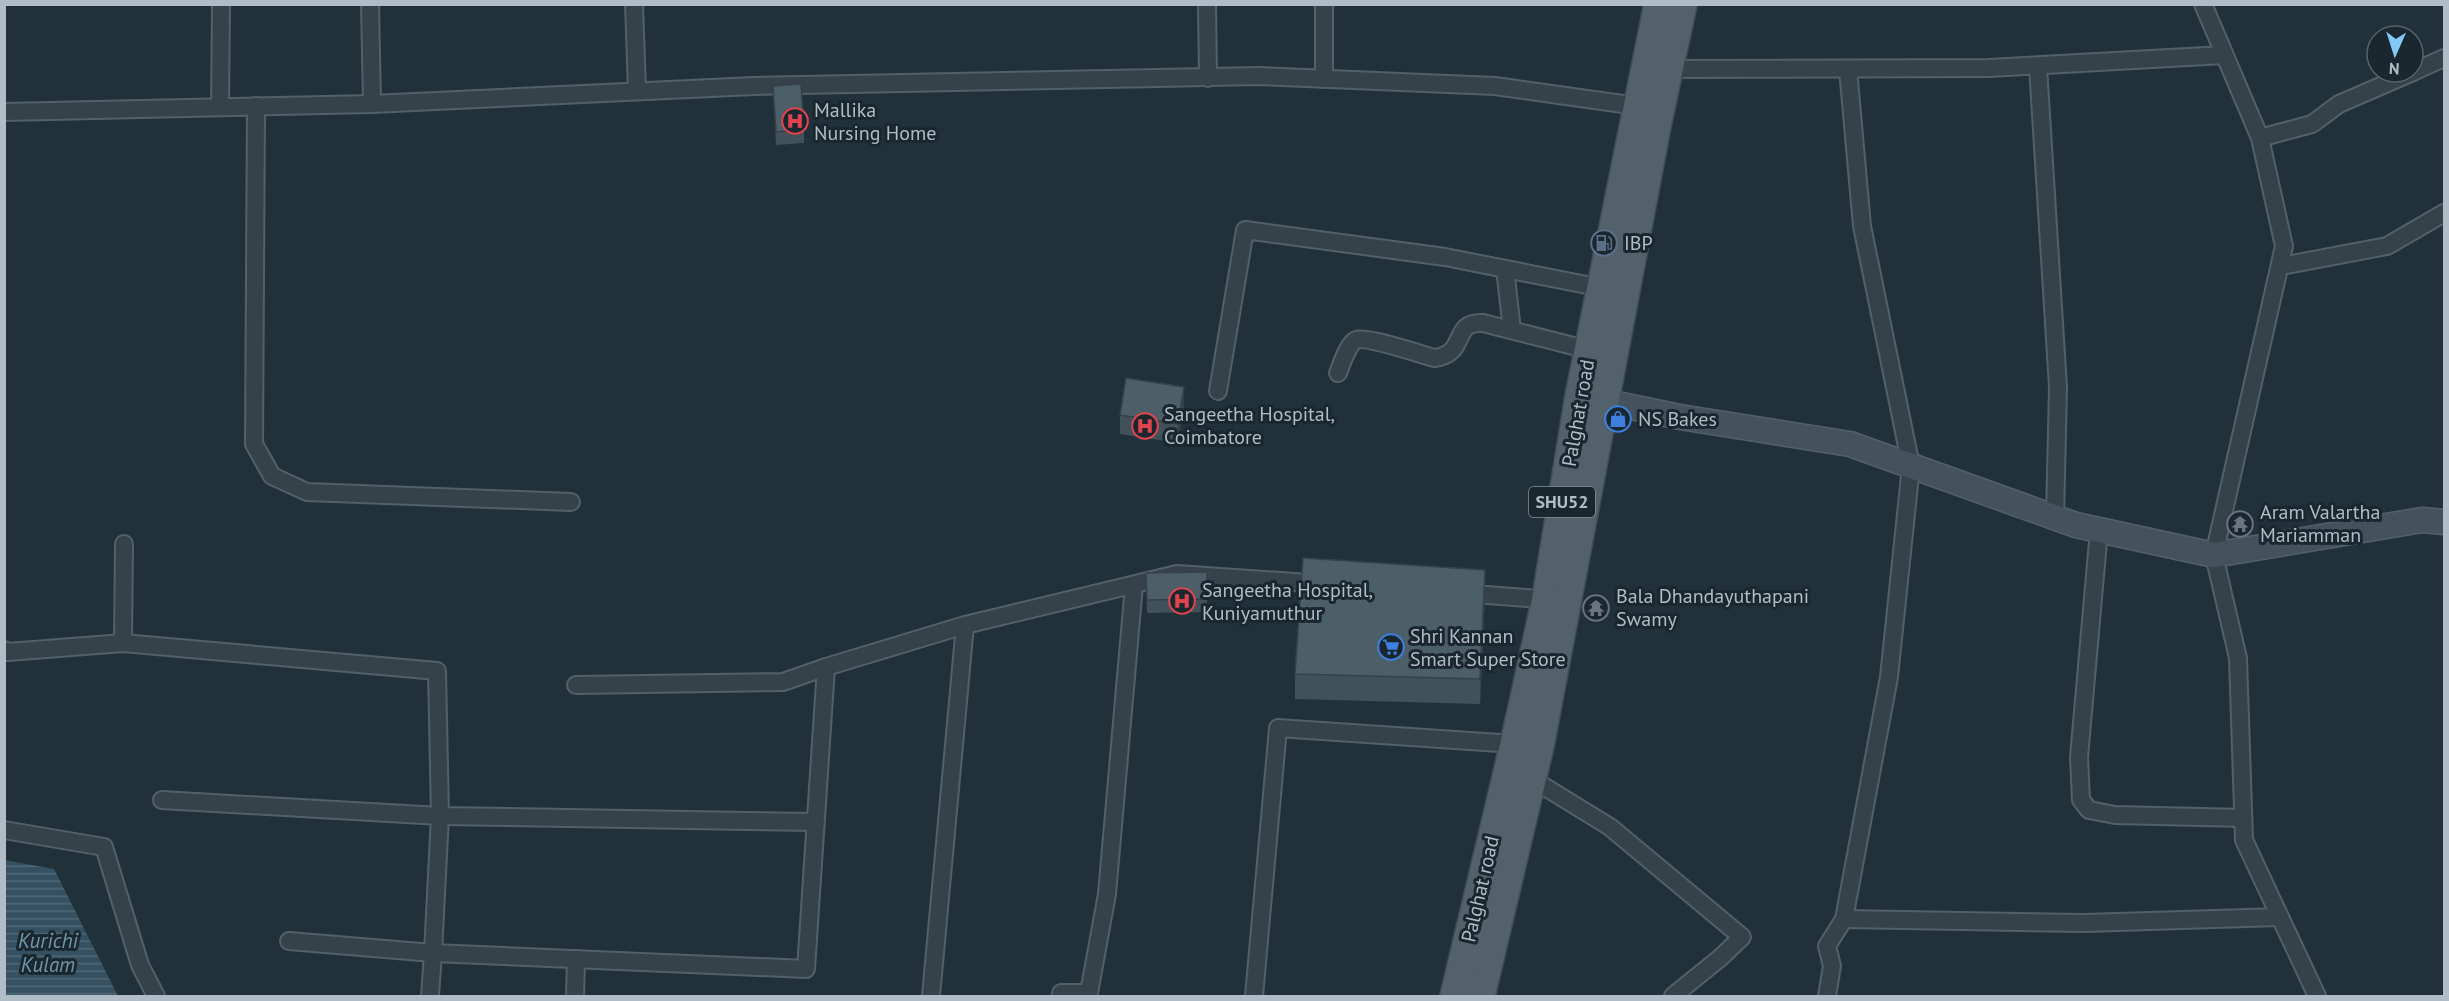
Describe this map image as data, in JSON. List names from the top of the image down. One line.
{"streets":{"main road":["Palghat road","SHU52"]},"water":["Kurichi Kulam"],"places":{"hospital":["Mallika Nursing Home","Sangeetha Hospital, Coimbatore","Sangeetha Hospital, Kuniyamuthur"],"fuel station":["IBP"],"shop":["NS Bakes"],"temple":["Aram Valartha Mariamman","Bala Dhandayuthapani Swamy"],"supermarket":["Shri Kannan Smart Super Store"]},"north":"bottom"}
